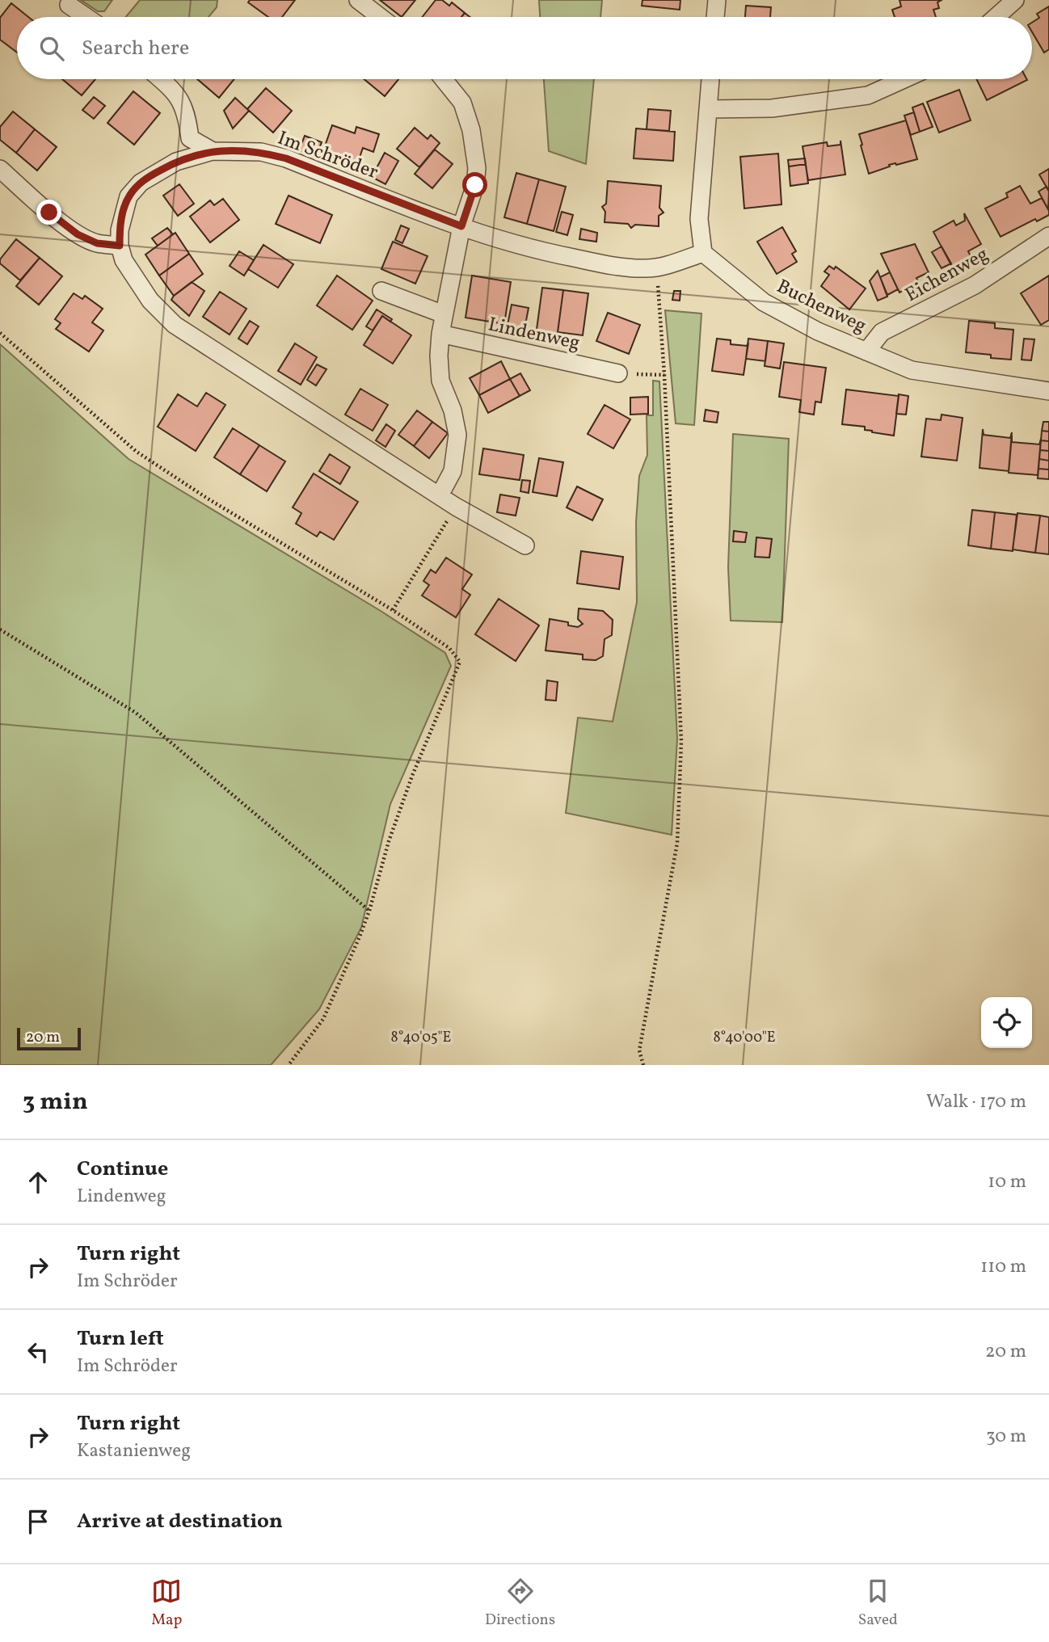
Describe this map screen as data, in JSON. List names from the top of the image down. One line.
{"streets":{"street":["Im Schröder","Eichenweg","Buchenweg","Lindenweg"]},"crossings":[["Im Schröder","Buchenweg"],["Eichenweg","Buchenweg"]],"scale_bar":"20 m","page":{"search":"Search here","scale":"20 m","heading":["3 min","Walk · 170 m"],"list":[["Continue","Lindenweg","10 m"],["Turn right","Im Schröder","110 m"],["Turn left","Im Schröder","20 m"],["Turn right","Kastanienweg","30 m"],"Arrive at destination"],"nav":["Map","Directions","Saved"]},"coordinates":["8°40'05\"E","8°40'00\"E"]}
